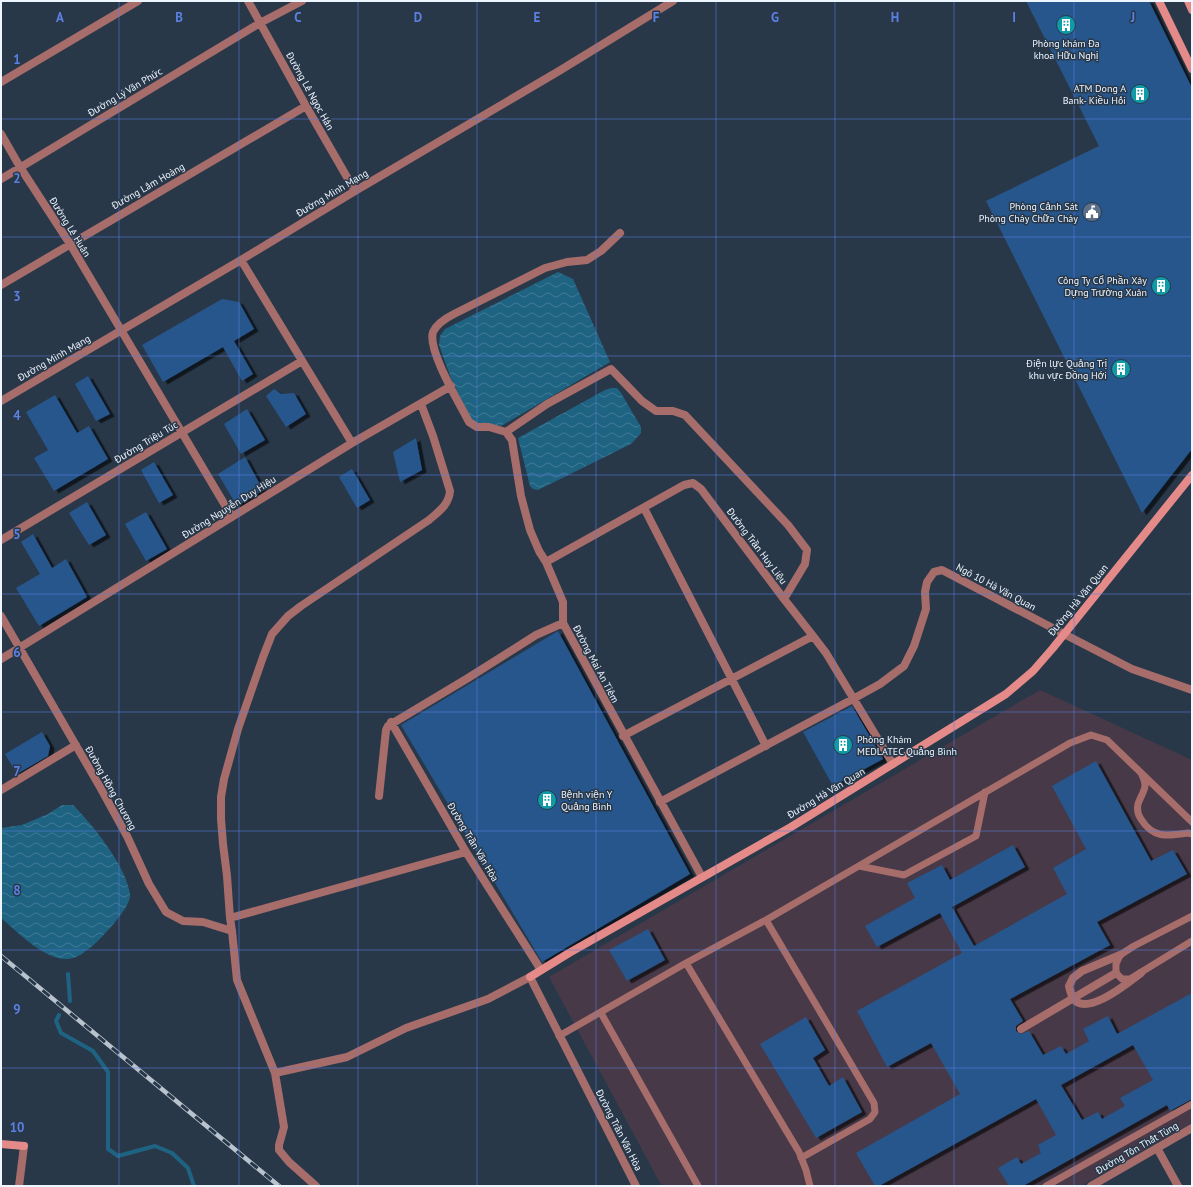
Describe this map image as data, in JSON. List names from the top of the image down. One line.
{"streets":{"main road":["Đường Hà Văn Quan"],"street":["Đường Lê Ngọc Hân","Đường Lý Văn Phức","Đường Lâm Hoàng","Đường Minh Mạng","Đường Lê Huân","Đường Triệu Túc","Đường Nguyễn Duy Hiệu","Đường Trần Huy Liệu","Ngõ 10 Hà Văn Quan","Đường Mai An Tiêm","Đường Hồng Chương","Đường Trần Văn Hòa","Đường Tôn Thất Tùng"]},"crossings":[["Đường Lê Ngọc Hân","Đường Lý Văn Phức"],["Đường Lê Ngọc Hân","Đường Lâm Hoàng"],["Đường Lê Ngọc Hân","Đường Minh Mạng"],["Đường Lý Văn Phức","Đường Lê Huân"],["Đường Lâm Hoàng","Đường Lê Huân"],["Đường Minh Mạng","Đường Lê Huân"],["Đường Lê Huân","Đường Triệu Túc"],["Đường Lê Huân","Đường Nguyễn Duy Hiệu"],["Đường Nguyễn Duy Hiệu","Đường Hồng Chương"],["Đường Trần Huy Liệu","Ngõ 10 Hà Văn Quan"],["Đường Trần Huy Liệu","Đường Hà Văn Quan"],["Đường Trần Huy Liệu","Đường Mai An Tiêm"],["Ngõ 10 Hà Văn Quan","Đường Hà Văn Quan"],["Ngõ 10 Hà Văn Quan","Đường Mai An Tiêm"],["Đường Hà Văn Quan","Đường Mai An Tiêm"],["Đường Hà Văn Quan","Đường Trần Văn Hòa"]],"places":{"building":["Phòng khám Đa khoa Hữu Nghị","ATM Dong A Bank- Kiều Hối","Công Ty Cổ Phần Xây Dựng Trường Xuân","Điện lực Quảng Trị khu vực Đồng Hới","Phòng Khám MEDLATEC Quảng Bình","Bệnh viện Y Quảng Bình"],"public building":["Phòng Cảnh Sát Phòng Cháy Chữa Cháy"]},"grid":{"columns":["A","B","C","D","E","F","G","H","I","J"],"rows":["1","2","3","4","5","6","7","8","9","10"]}}
